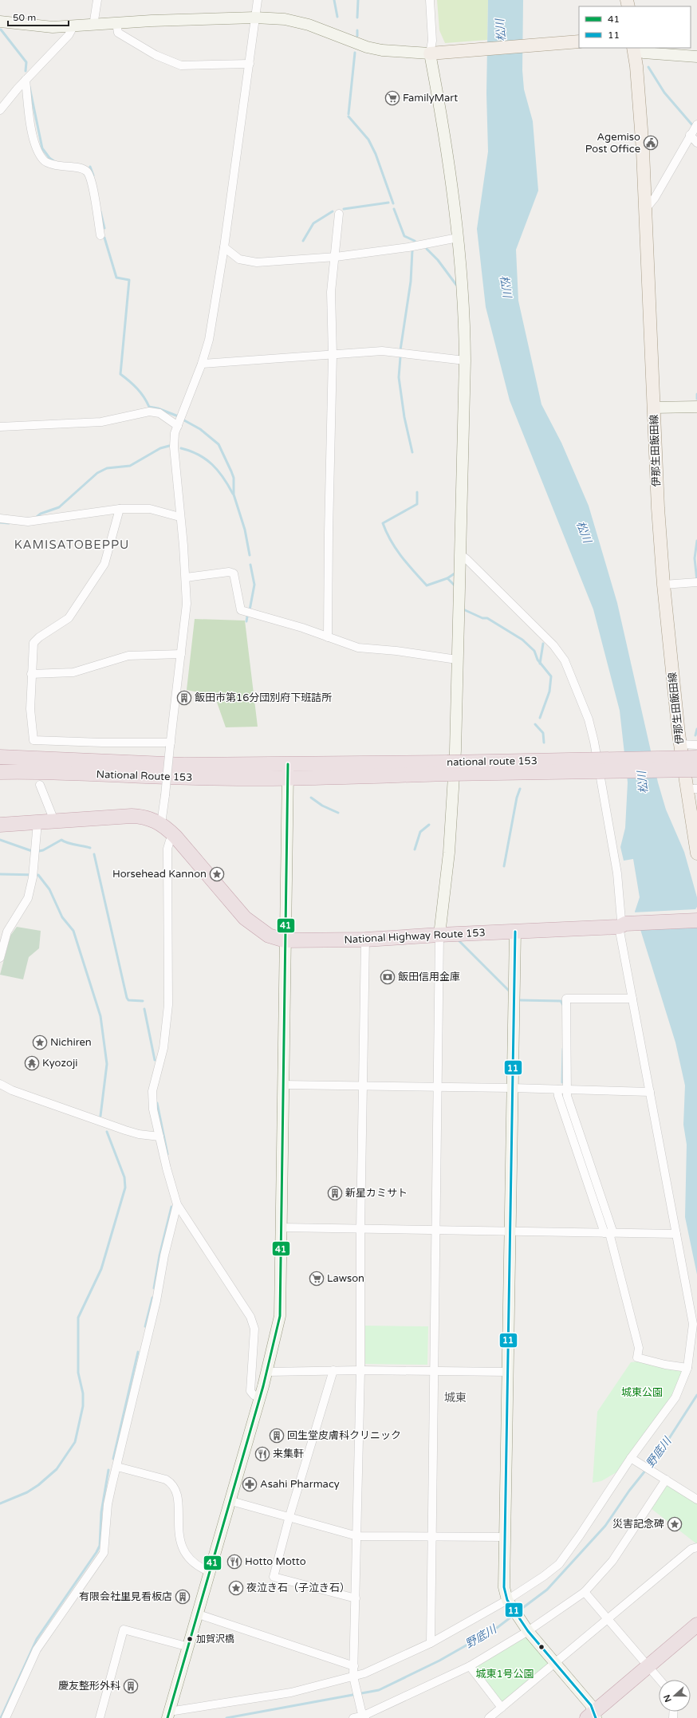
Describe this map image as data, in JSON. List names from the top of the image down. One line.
{"streets":{"highway":["national route 153","National Route 153","National Highway Route 153"],"main road":["伊那生田飯田線"]},"crossings":[["national route 153","National Route 153"]],"districts":["KAMISATOBEPPU","城東"],"water":["松川","野底川"],"parks":["城東公園","城東1号公園"],"places":{"supermarket":["FamilyMart","Lawson"],"public building":["Agemiso Post Office"],"building":["飯田市第16分団別府下班詰所","新星カミサト","回生堂皮膚科クリニック","有限会社里見看板店","慶友整形外科"],"place":["Horsehead Kannon","Nichiren","災害記念碑","夜泣き石（子泣き石）"],"bank":["飯田信用金庫"],"temple":["Kyozoji"],"restaurant":["来集軒","Hotto Motto"],"pharmacy":["Asahi Pharmacy"],"other":["加賀沢橋"]},"lines":["transit line 41","transit line 11"],"legend":["41","11"],"scale_bar":"50 m","north":"left"}
